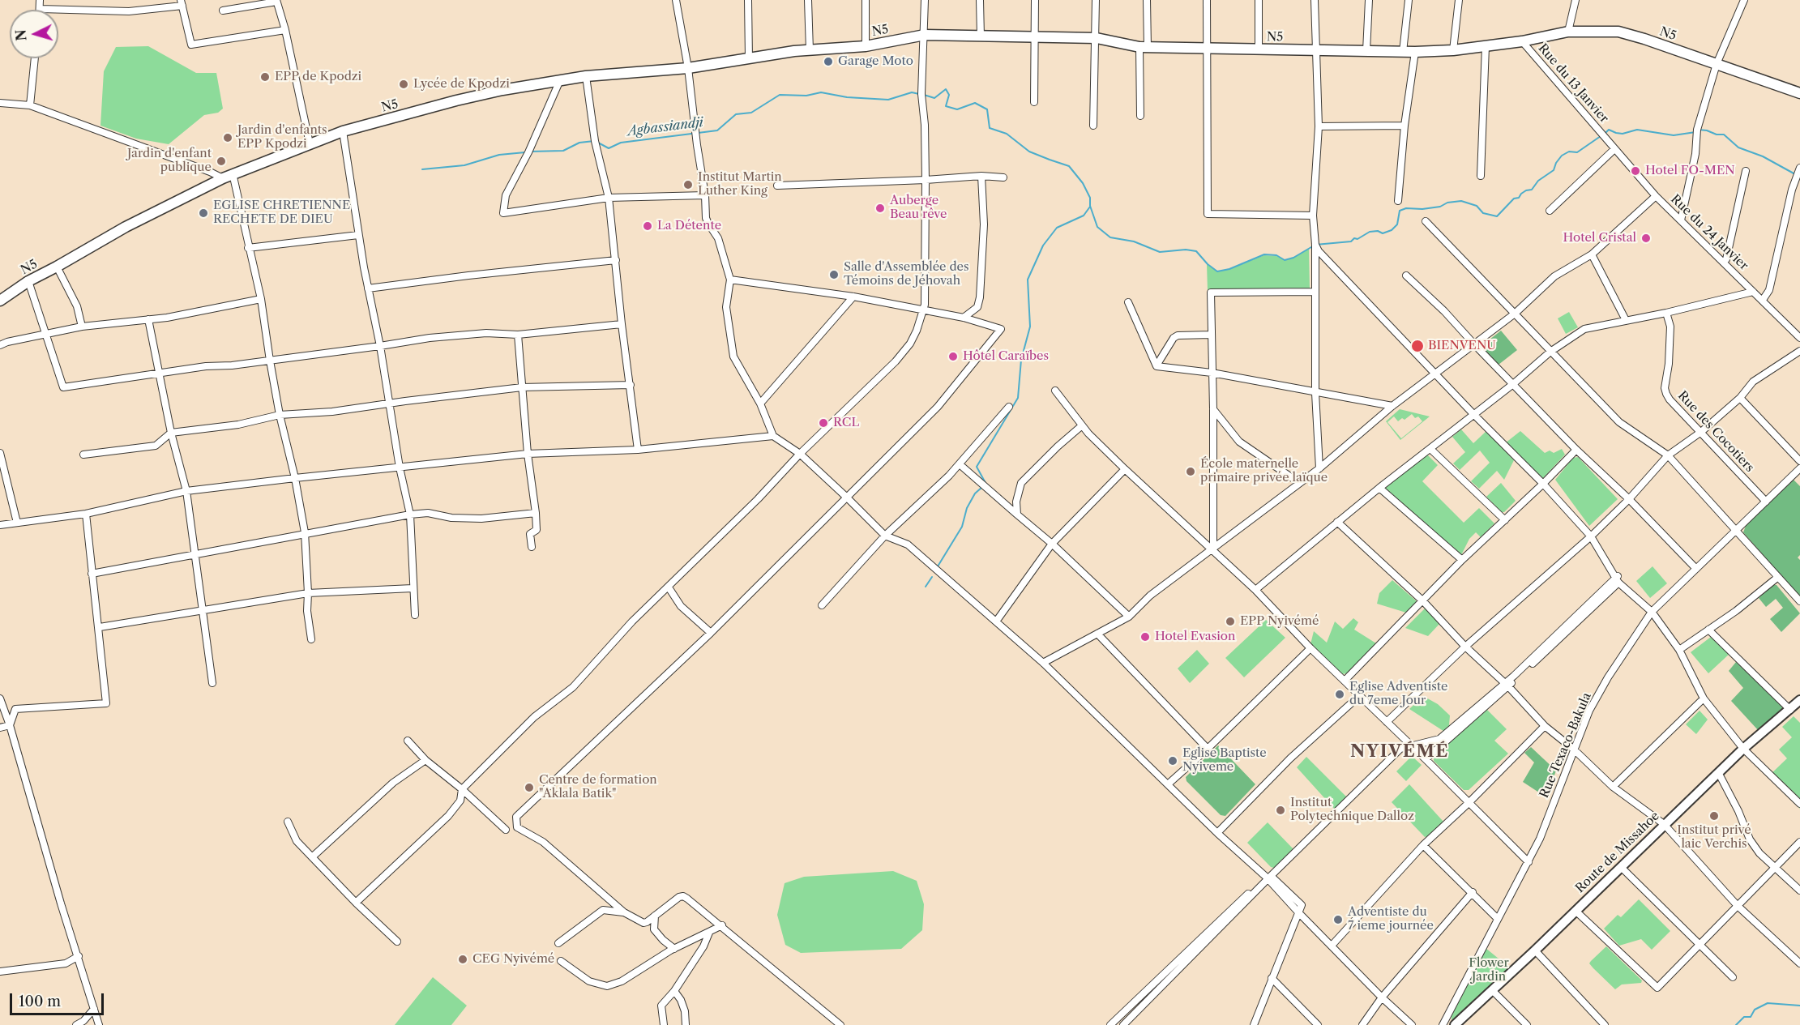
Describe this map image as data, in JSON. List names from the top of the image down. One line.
{"streets":{"main road":["N5","Route de Missahoe"],"street":["Rue du 13 Janvier","Rue du 24 Janvier","Rue des Cocotiers","Rue Texaco-Bakula"]},"crossings":[["N5","Rue du 13 Janvier"],["Rue du 13 Janvier","Rue du 24 Janvier"],["Rue des Cocotiers","Rue Texaco-Bakula"]],"districts":["NYIVÉMÉ"],"water":["Agbassiandji"],"parks":["Flower Jardin"],"places":["Garage Moto","EPP de Kpodzi","Lycée de Kpodzi","Jardin d'enfants EPP Kpodzi","Jardin d'enfant publique","Hotel FO-MEN","Institut Martin Luther King","Auberge Beau rêve","EGLISE CHRETIENNE RECHETE DE DIEU","La Détente","Hotel Cristal","Salle d'Assemblée des Témoins de Jéhovah","BIENVENU","Hôtel Caraïbes","RCL","École maternelle primaire privée laïque","EPP Nyivémé","Hotel Evasion","Eglise Adventiste du 7eme Jour","Eglise Baptiste Nyiveme","Centre de formation \"Aklala Batik\"","Institut Polytechnique Dalloz","Institut privé laic Verchis","Adventiste du 7 ieme journée","CEG Nyivémé"],"scale_bar":"100 m","north":"left"}
